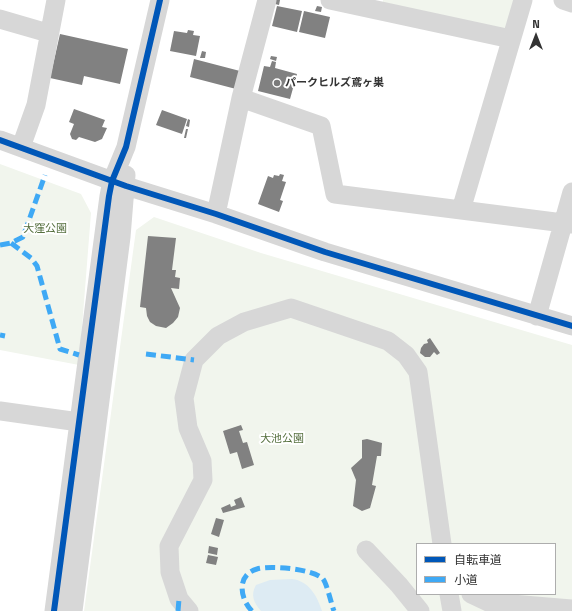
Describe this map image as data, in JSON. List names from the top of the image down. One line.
{"parks":["大窪公園","大池公園"],"places":["パークヒルズ鳶ヶ巣"],"legend":["自転車道","小道"],"north":"top"}
